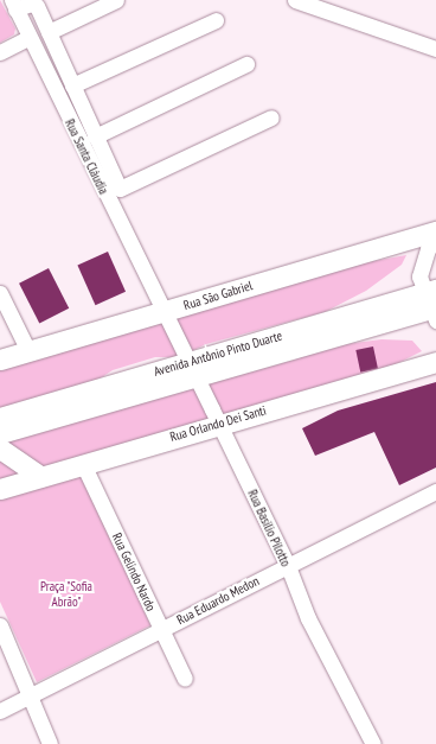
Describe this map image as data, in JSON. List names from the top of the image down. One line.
{"streets":{"main road":["Rua São Gabriel","Avenida Antônio Pinto Duarte","Rua Orlando Dei Santi"],"street":["Rua Santa Cláudia","Rua Basilio Pilotto","Rua Gelindo Nardo","Rua Eduardo Medon"]},"crossings":[["Rua Santa Cláudia","Rua São Gabriel"],["Rua Santa Cláudia","Rua Basilio Pilotto"],["Rua São Gabriel","Rua Basilio Pilotto"],["Avenida Antônio Pinto Duarte","Rua Basilio Pilotto"],["Rua Orlando Dei Santi","Rua Basilio Pilotto"],["Rua Orlando Dei Santi","Rua Gelindo Nardo"],["Rua Basilio Pilotto","Rua Eduardo Medon"],["Rua Gelindo Nardo","Rua Eduardo Medon"]],"parks":["Praça \"Sofia Abrão\""]}
